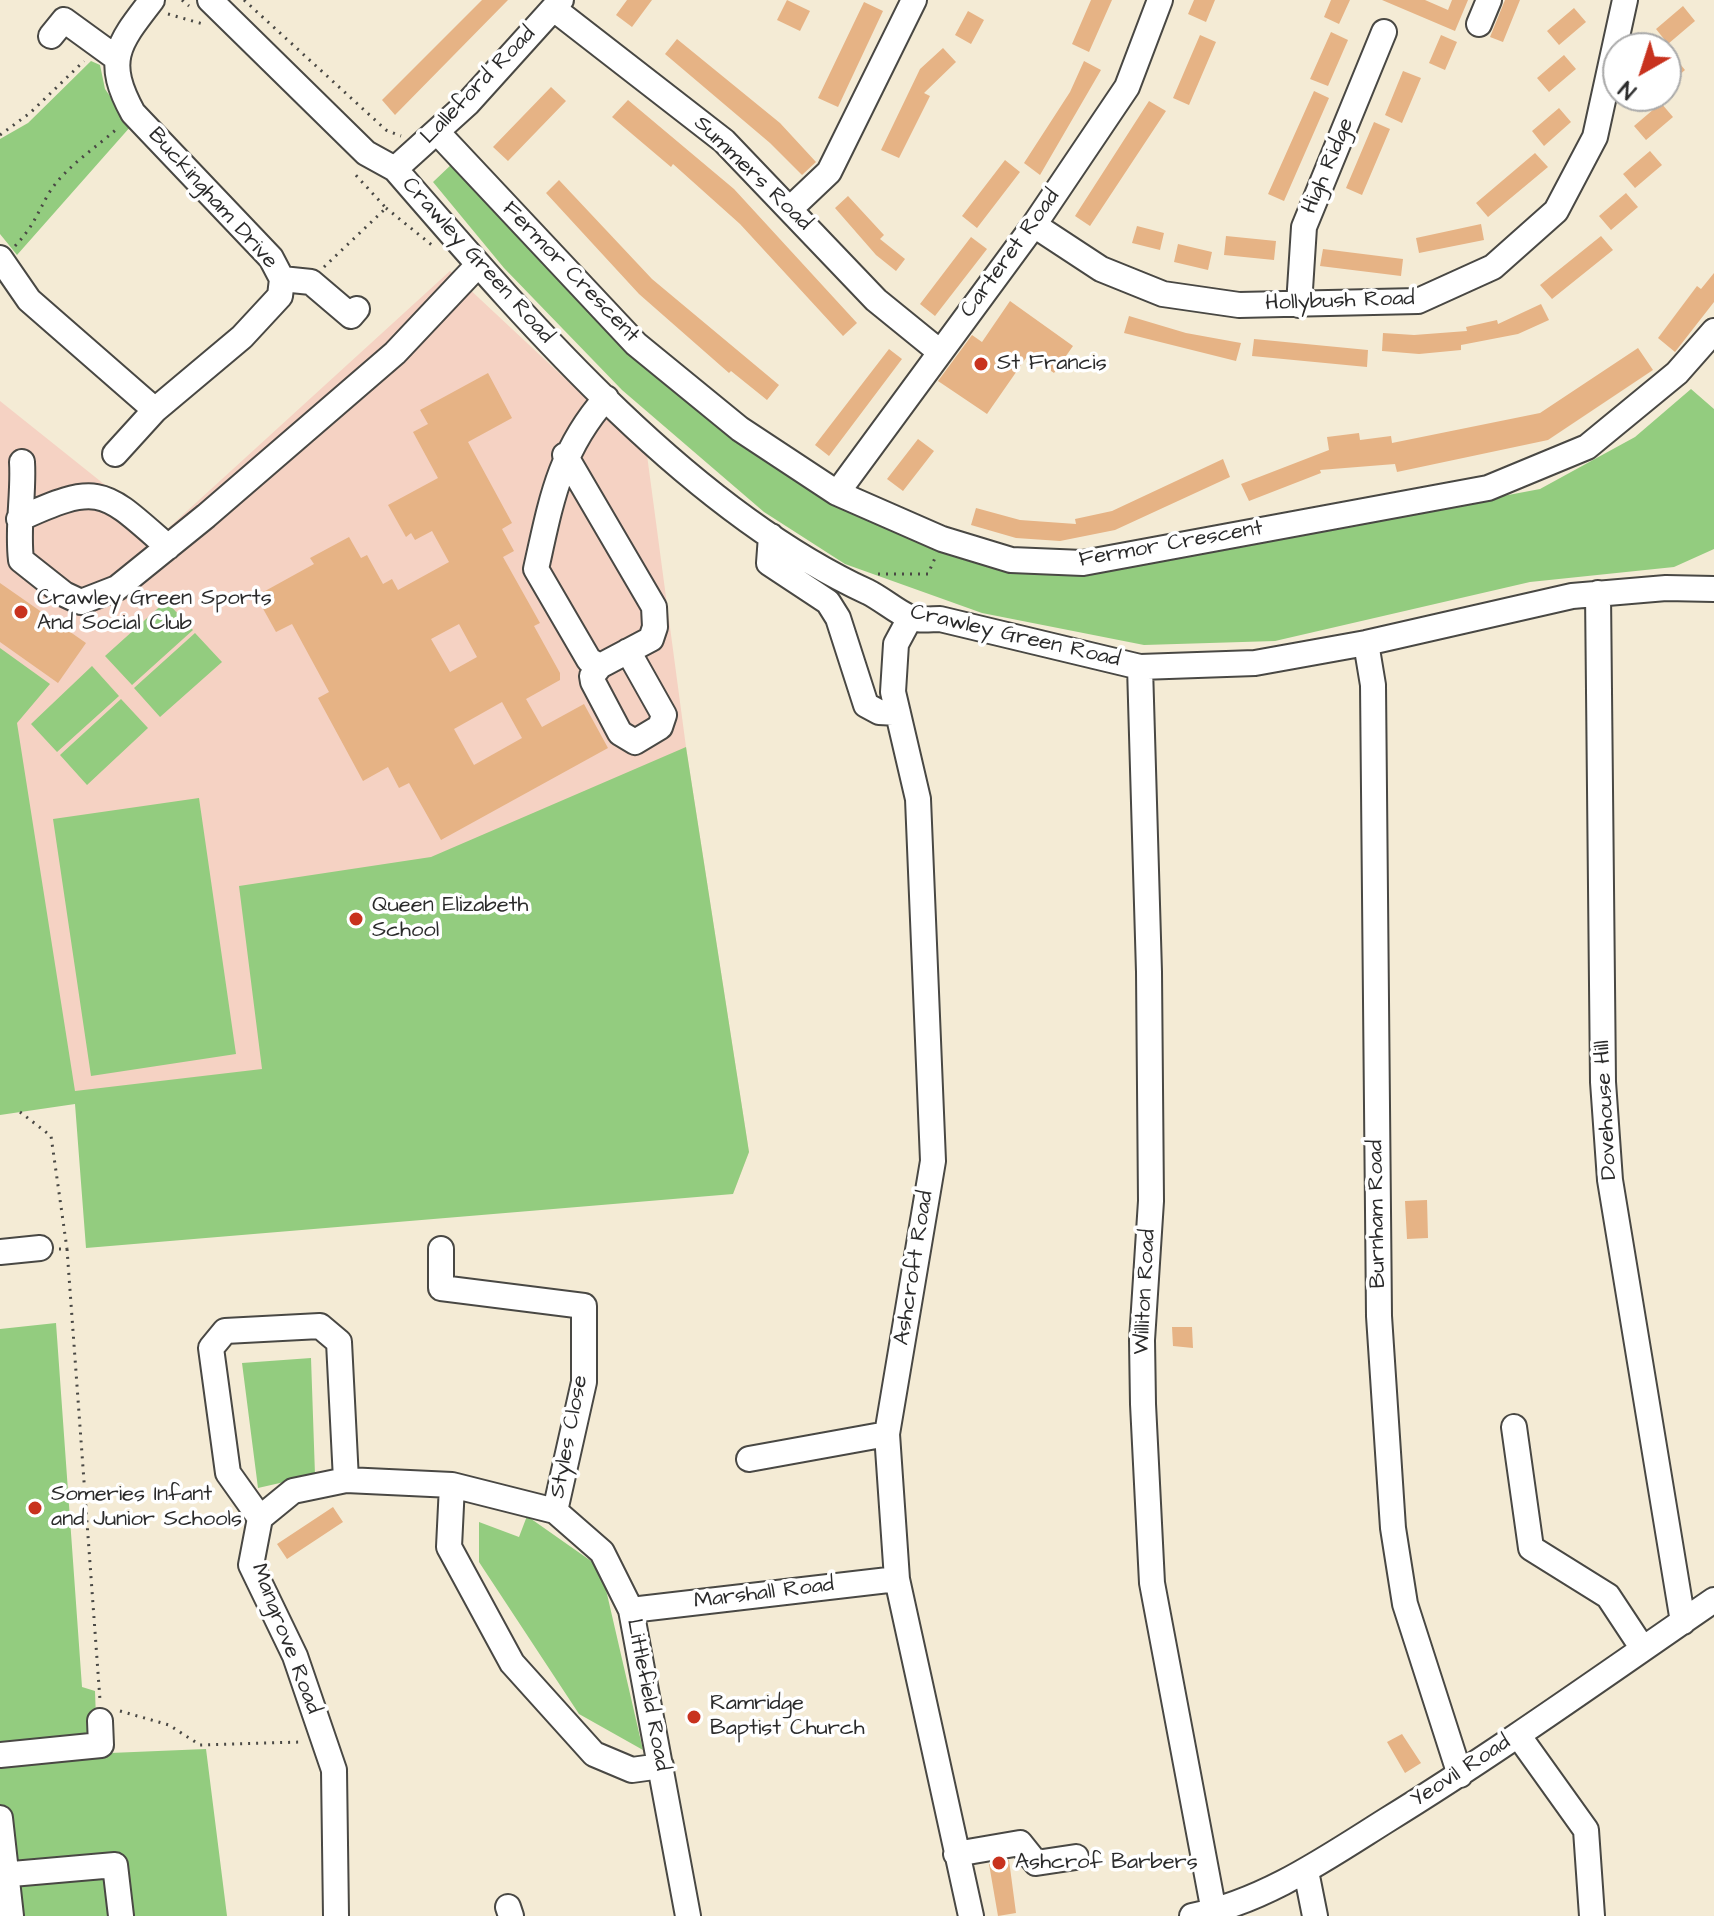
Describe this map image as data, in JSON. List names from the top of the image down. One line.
{"streets":{"street":["Lalleford Road","High Ridge","Summers Road","Buckingham Drive","Carteret Road","Crawley Green Road","Fermor Crescent","Hollybush Road","Dovehouse Hill","Burnham Road","Ashcroft Road","Williton Road","Styles Close","Marshall Road","Mangrove Road","Littlefield Road","Yeovil Road"]},"crossings":[["Lalleford Road","Summers Road"],["Lalleford Road","Crawley Green Road"],["Lalleford Road","Fermor Crescent"],["High Ridge","Hollybush Road"],["Summers Road","Carteret Road"],["Carteret Road","Fermor Crescent"],["Carteret Road","Hollybush Road"],["Crawley Green Road","Dovehouse Hill"],["Crawley Green Road","Burnham Road"],["Crawley Green Road","Ashcroft Road"],["Crawley Green Road","Williton Road"],["Dovehouse Hill","Yeovil Road"],["Burnham Road","Yeovil Road"],["Ashcroft Road","Marshall Road"],["Williton Road","Yeovil Road"],["Styles Close","Littlefield Road"],["Marshall Road","Littlefield Road"]],"places":["St Francis","Crawley Green Sports And Social Club","Queen Elizabeth School","Someries Infant and Junior Schools","Ramridge Baptist Church","Ashcrof Barbers"],"north":"bottom left"}
